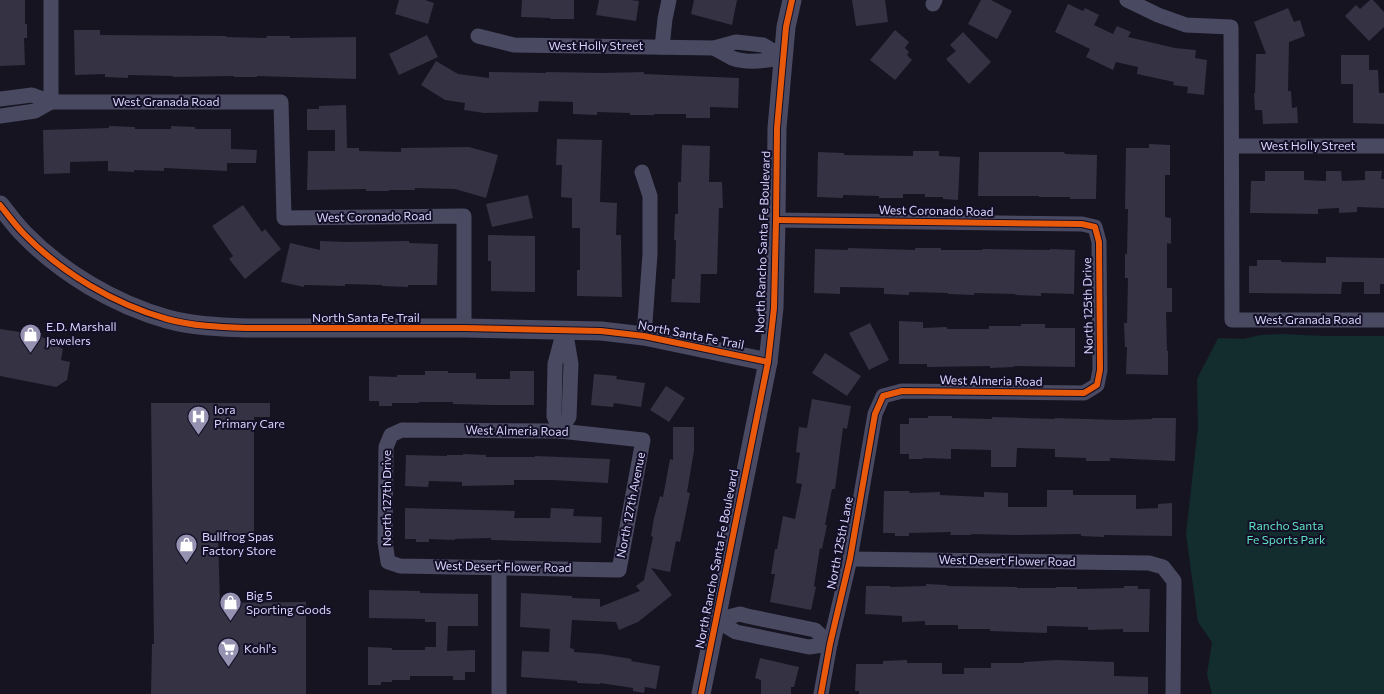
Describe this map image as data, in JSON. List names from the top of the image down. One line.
{"streets":{"street":["West Holly Street","West Granada Road","West Coronado Road","North Rancho Santa Fe Boulevard","North 125th Drive","North Santa Fe Trail","West Almeria Road","North 127th Drive","North 127th Avenue","North 125th Lane","West Desert Flower Road"]},"crossings":[["West Holly Street","West Granada Road"],["West Holly Street","North Rancho Santa Fe Boulevard"],["West Granada Road","West Coronado Road"],["West Coronado Road","North Rancho Santa Fe Boulevard"],["West Coronado Road","North 125th Drive"],["West Coronado Road","North Santa Fe Trail"],["North Rancho Santa Fe Boulevard","North Santa Fe Trail"],["North 125th Drive","West Almeria Road"],["West Almeria Road","North 127th Drive"],["West Almeria Road","North 127th Avenue"],["West Almeria Road","North 125th Lane"],["North 127th Drive","West Desert Flower Road"],["North 127th Avenue","West Desert Flower Road"],["North 125th Lane","West Desert Flower Road"]],"parks":["Rancho Santa Fe Sports Park"],"places":{"shop":["E.D. Marshall Jewelers","Bullfrog Spas Factory Store","Big 5 Sporting Goods"],"hospital":["Iora Primary Care"],"supermarket":["Kohl's"]}}
